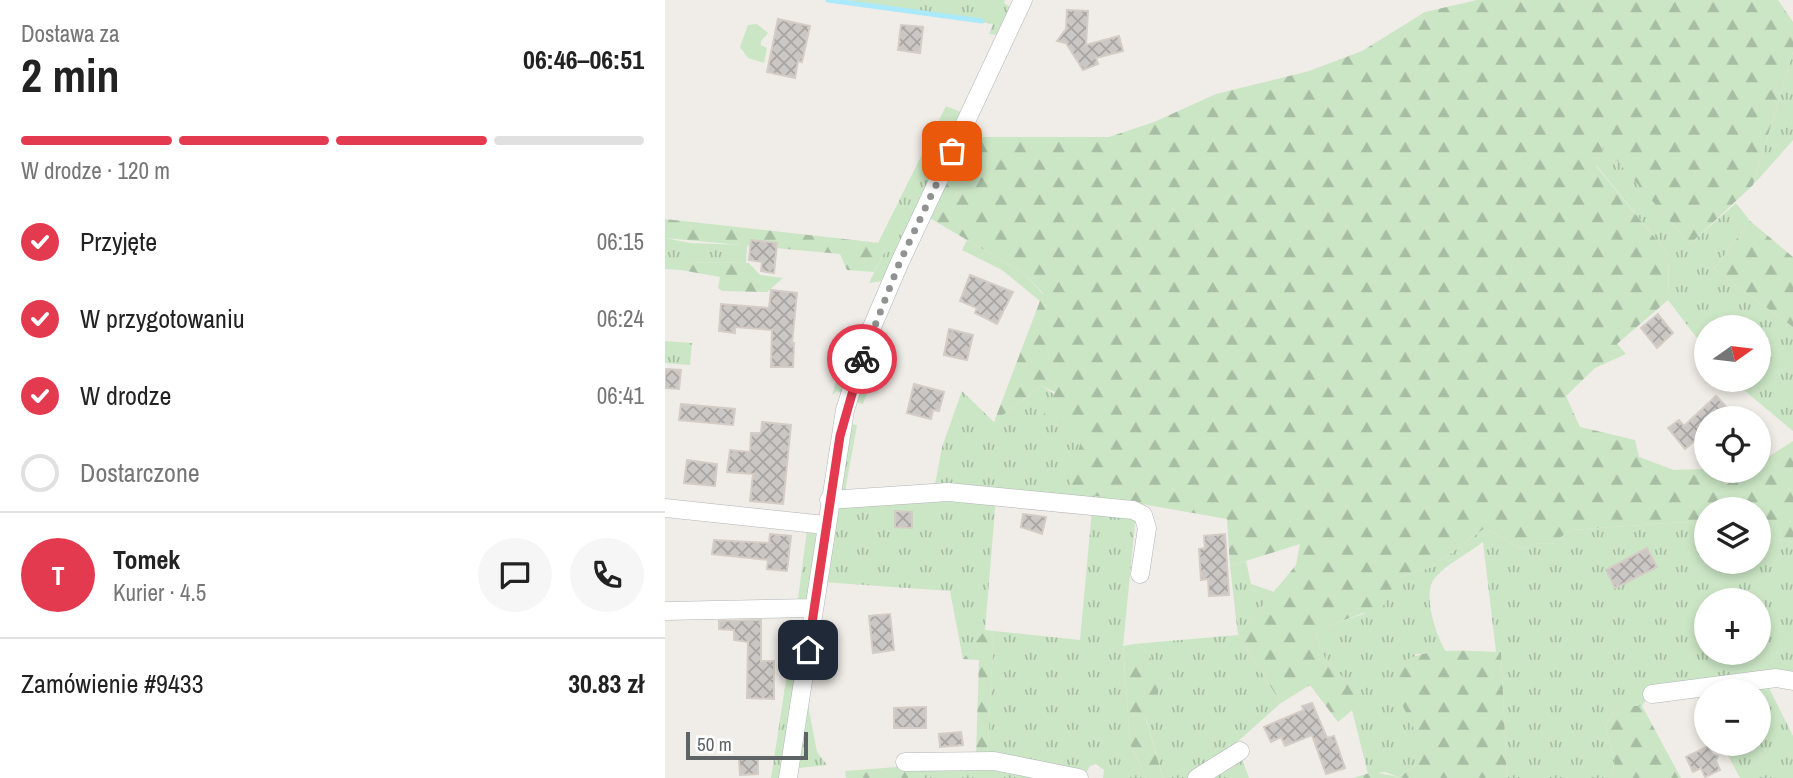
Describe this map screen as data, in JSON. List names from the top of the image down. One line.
{"scale_bar":"50 m","north":"right","page":{"heading":["2 min","Dostawa za","06:46–06:51"],"panel":["Tomek","Kurier · 4.5","Zamówienie #9433","30.83 zł"],"bar":"W drodze · 120 m","list":[["Przyjęte","06:15"],["W przygotowaniu","06:24"],["W drodze","06:41"],"Dostarczone"],"map_buttons":["+","−"],"round":"T","scale":"50 m"}}
